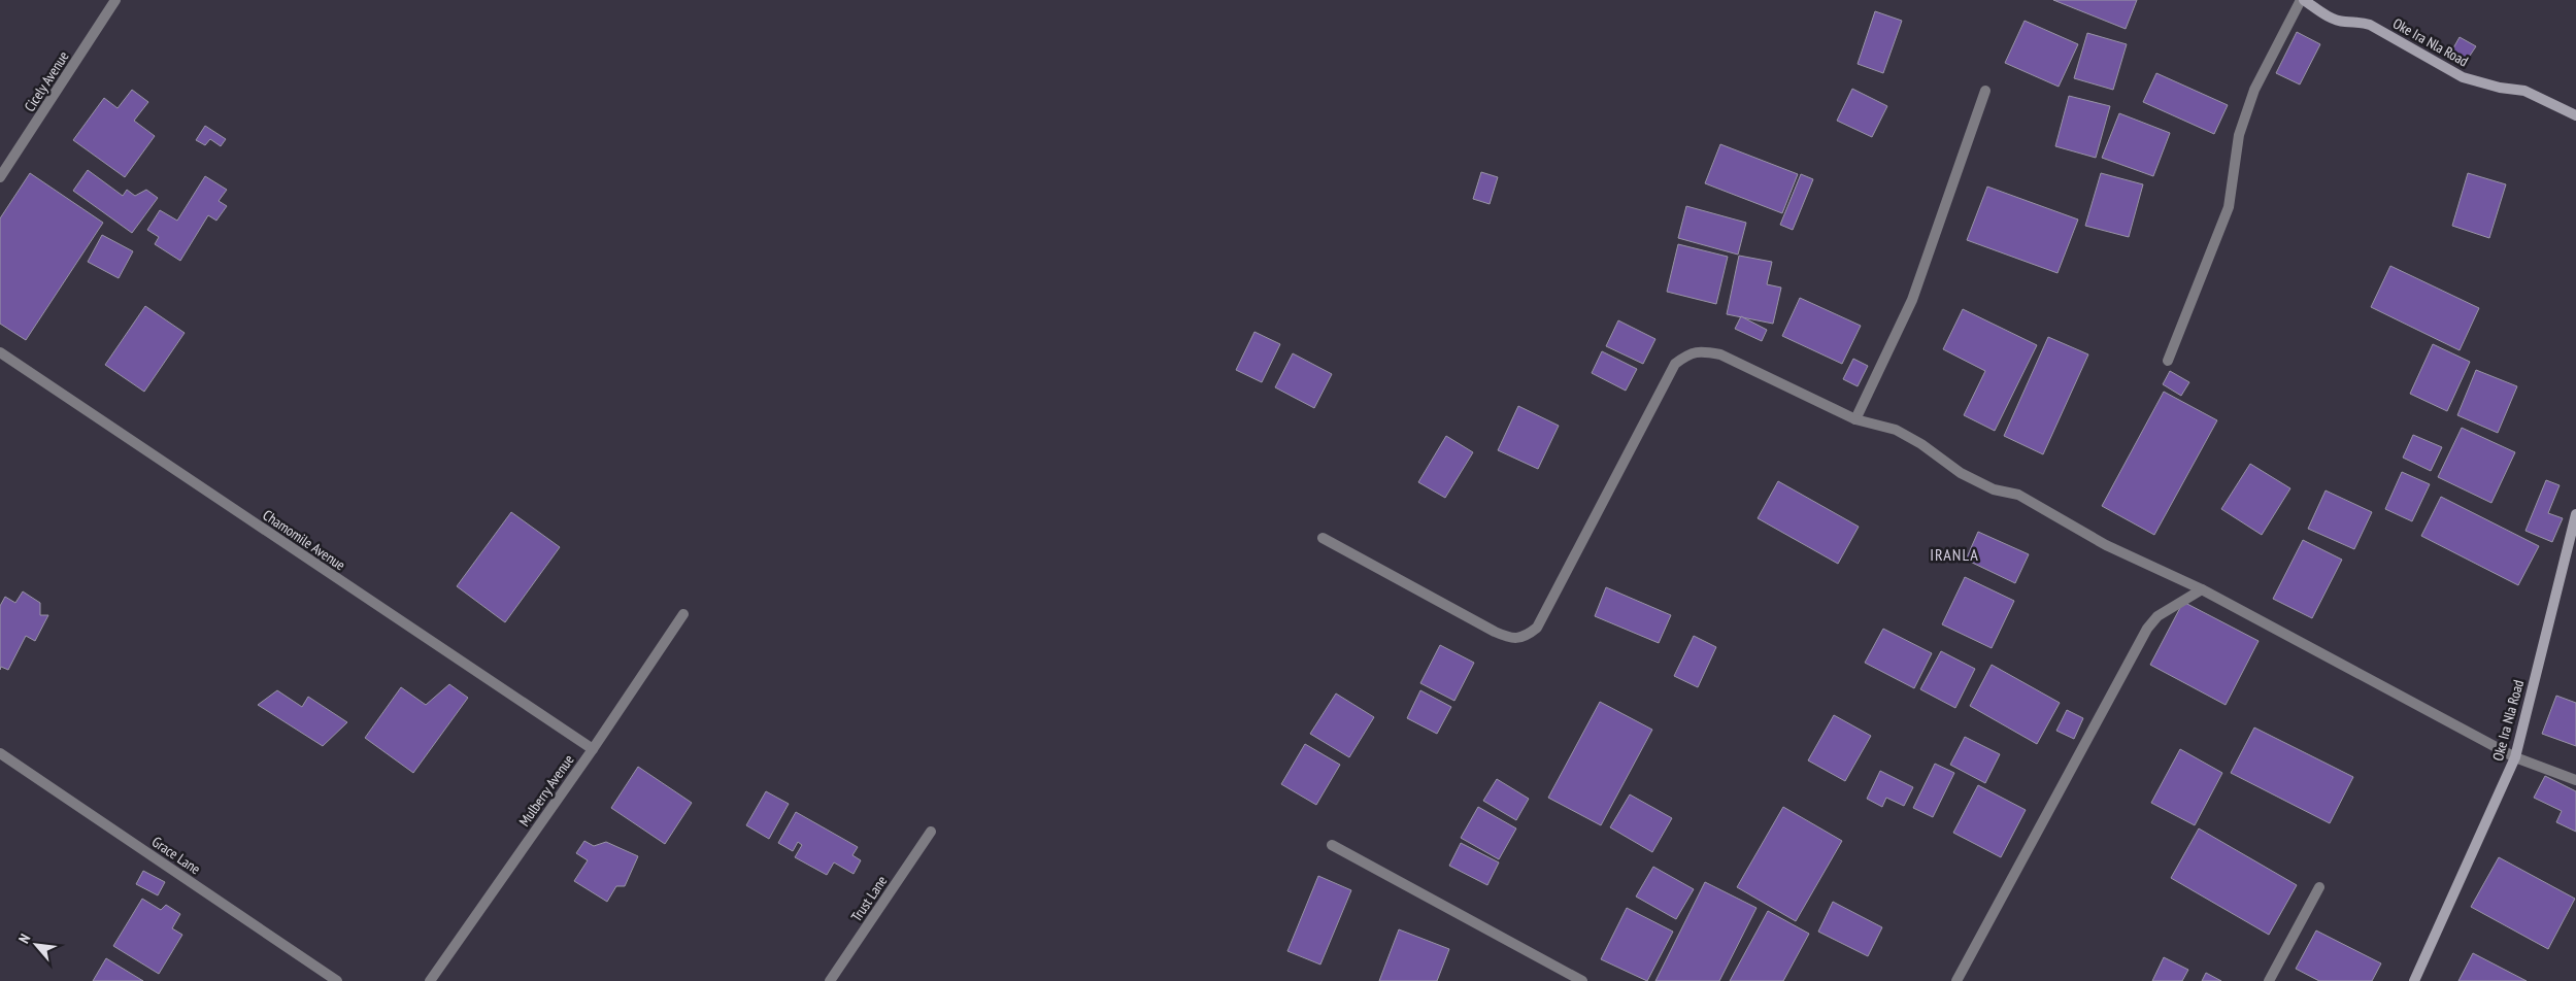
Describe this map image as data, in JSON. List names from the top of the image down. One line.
{"streets":{"street":["Oke Ira Nla Road","Cicely Avenue","Chamomile Avenue","Mulberry Avenue","Grace Lane","Trust Lane"]},"crossings":[["Chamomile Avenue","Mulberry Avenue"]],"districts":["IRANLA"],"north":"top left"}
